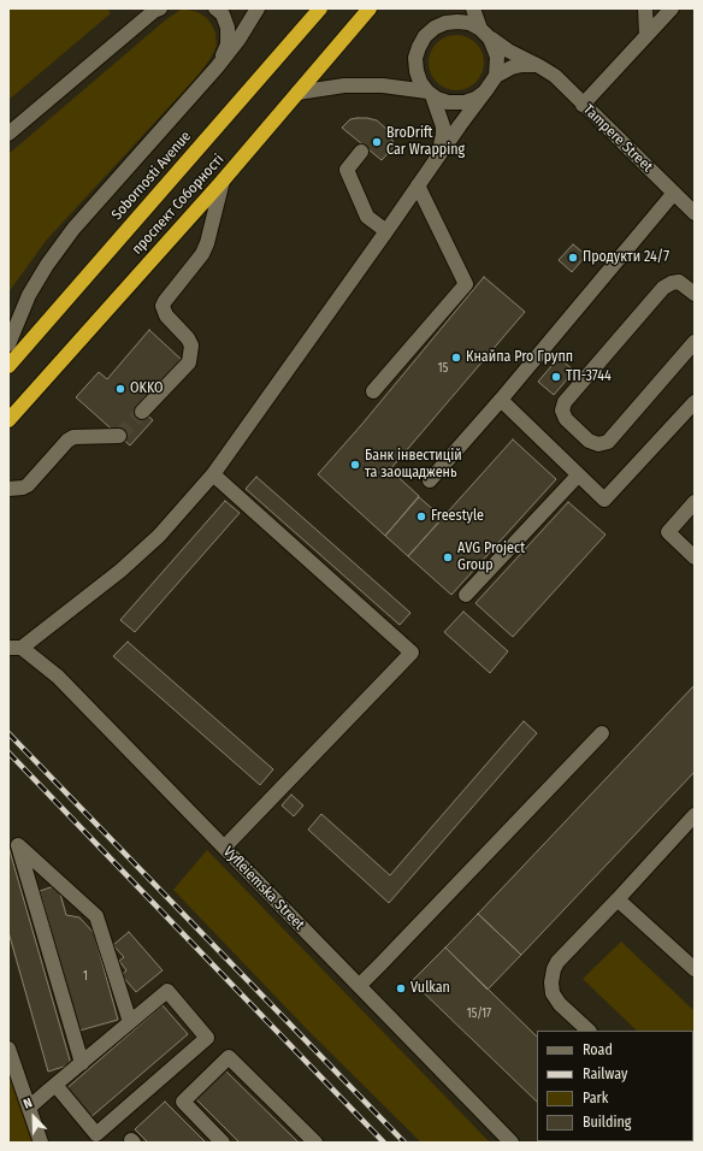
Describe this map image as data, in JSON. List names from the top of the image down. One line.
{"streets":{"highway":["Sobornosti Avenue","проспект Соборності"],"street":["Tampere Street","Vyfleiemska Street"]},"places":["BroDrift Car Wrapping","Продукти 24/7","Кнайпа Pro Групп","ТП-3744","OKKO","Банк інвестицій та заощаджень","Freestyle","AVG Project Group","Vulkan"],"house_numbers":["15","1","15/17"],"legend":["Road","Railway","Park","Building"],"north":"top left"}
